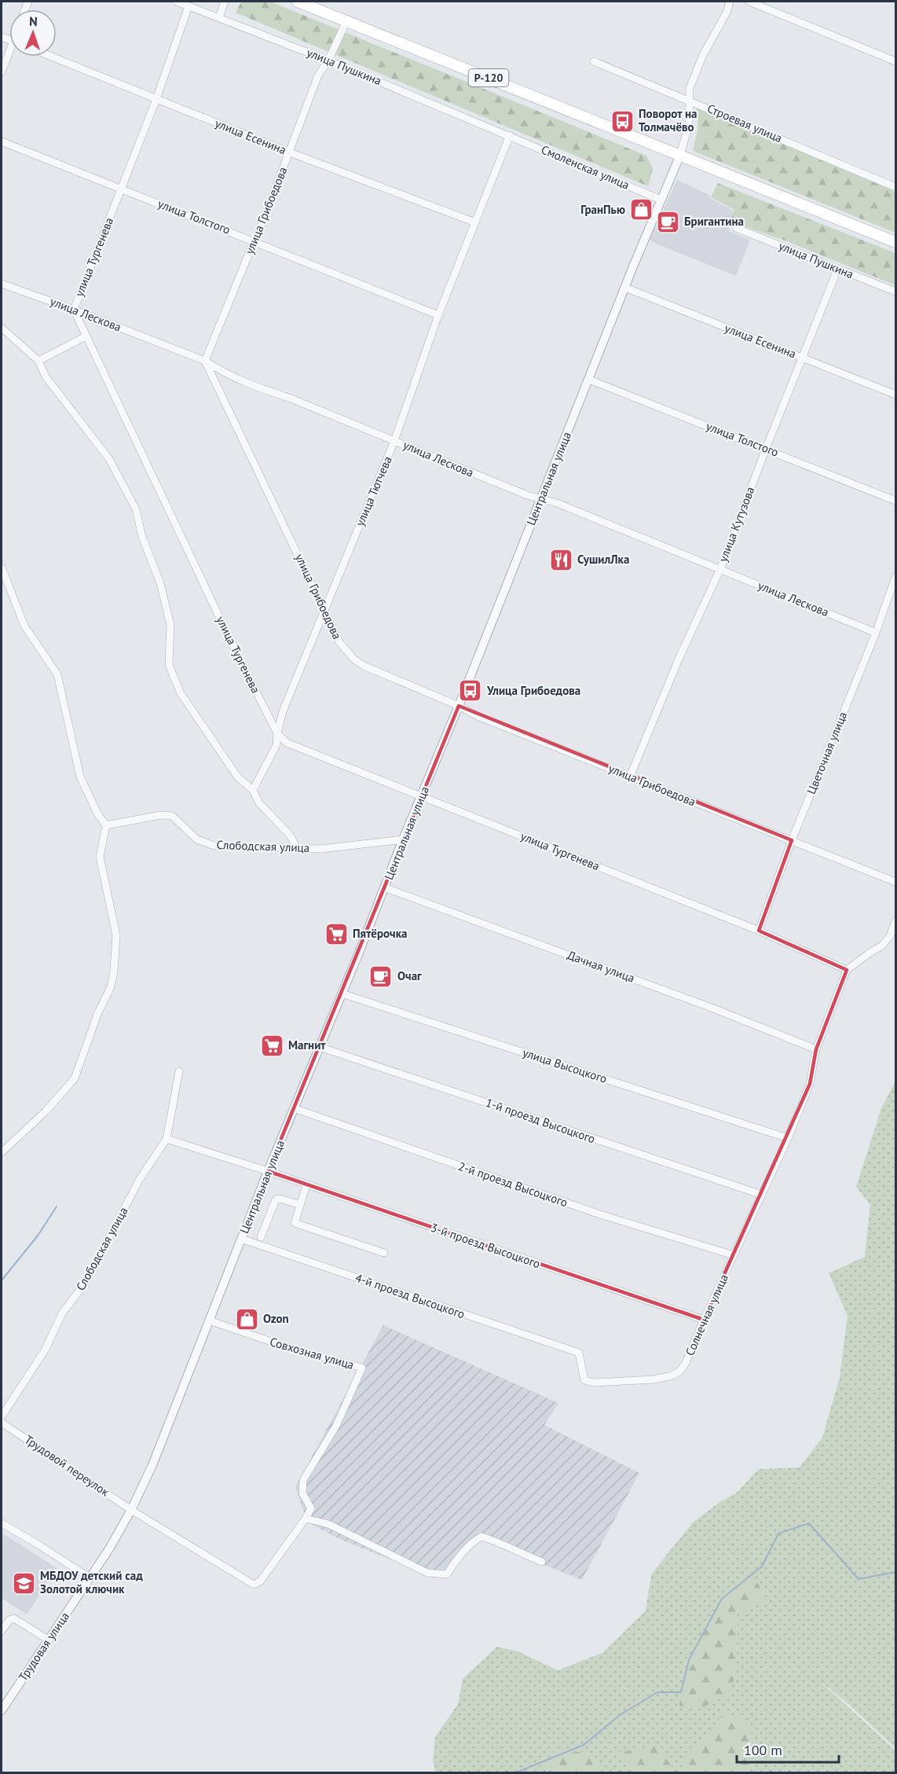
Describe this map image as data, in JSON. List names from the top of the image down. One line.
{"streets":{"main road":["Р-120"],"street":["улица Пушкина","Строевая улица","улица Есенина","Смоленская улица","улица Грибоедова","улица Толстого","улица Тургенева","улица Лескова","Центральная улица","улица Тютчева","улица Кутузова","Цветочная улица","Слободская улица","Дачная улица","улица Высоцкого","1-й проезд Высоцкого","2-й проезд Высоцкого","3-й проезд Высоцкого","4-й проезд Высоцкого","Солнечная улица","Совхозная улица","Трудовой переулок","Трудовая улица"]},"crossings":[["улица Пушкина","Смоленская улица"],["улица Пушкина","улица Грибоедова"],["улица Пушкина","улица Тургенева"],["улица Пушкина","улица Тютчева"],["улица Пушкина","улица Кутузова"],["Р-120","улица Грибоедова"],["Р-120","Центральная улица"],["улица Есенина","улица Грибоедова"],["улица Есенина","улица Тургенева"],["улица Есенина","Центральная улица"],["улица Есенина","улица Тютчева"],["улица Есенина","улица Кутузова"],["Смоленская улица","Центральная улица"],["Смоленская улица","улица Тютчева"],["улица Грибоедова","улица Толстого"],["улица Грибоедова","улица Лескова"],["улица Грибоедова","Центральная улица"],["улица Грибоедова","улица Тютчева"],["улица Грибоедова","улица Кутузова"],["улица Грибоедова","Цветочная улица"],["улица Толстого","улица Тургенева"],["улица Толстого","Центральная улица"],["улица Толстого","улица Тютчева"],["улица Толстого","улица Кутузова"],["улица Тургенева","улица Лескова"],["улица Тургенева","Центральная улица"],["улица Тургенева","улица Тютчева"],["улица Тургенева","Цветочная улица"],["улица Лескова","Центральная улица"],["улица Лескова","улица Тютчева"],["улица Лескова","улица Кутузова"],["улица Лескова","Цветочная улица"],["Центральная улица","Слободская улица"],["Центральная улица","Дачная улица"],["Центральная улица","улица Высоцкого"],["Центральная улица","1-й проезд Высоцкого"],["Центральная улица","2-й проезд Высоцкого"],["Центральная улица","3-й проезд Высоцкого"],["Центральная улица","4-й проезд Высоцкого"],["Центральная улица","Совхозная улица"],["Центральная улица","Трудовой переулок"],["Центральная улица","Трудовая улица"],["Слободская улица","3-й проезд Высоцкого"],["улица Высоцкого","Солнечная улица"],["1-й проезд Высоцкого","Солнечная улица"],["2-й проезд Высоцкого","Солнечная улица"],["3-й проезд Высоцкого","Солнечная улица"],["4-й проезд Высоцкого","Солнечная улица"],["Трудовой переулок","Трудовая улица"]],"places":{"bus stop":["Поворот на Толмачёво","Улица Грибоедова"],"shop":["ГранПью","Ozon"],"cafe":["Бригантина","Очаг"],"restaurant":["СушилЛка"],"supermarket":["Пятёрочка","Магнит"],"school or university":["МБДОУ детский сад Золотой ключик"]},"scale_bar":"100 m","north":"top"}
